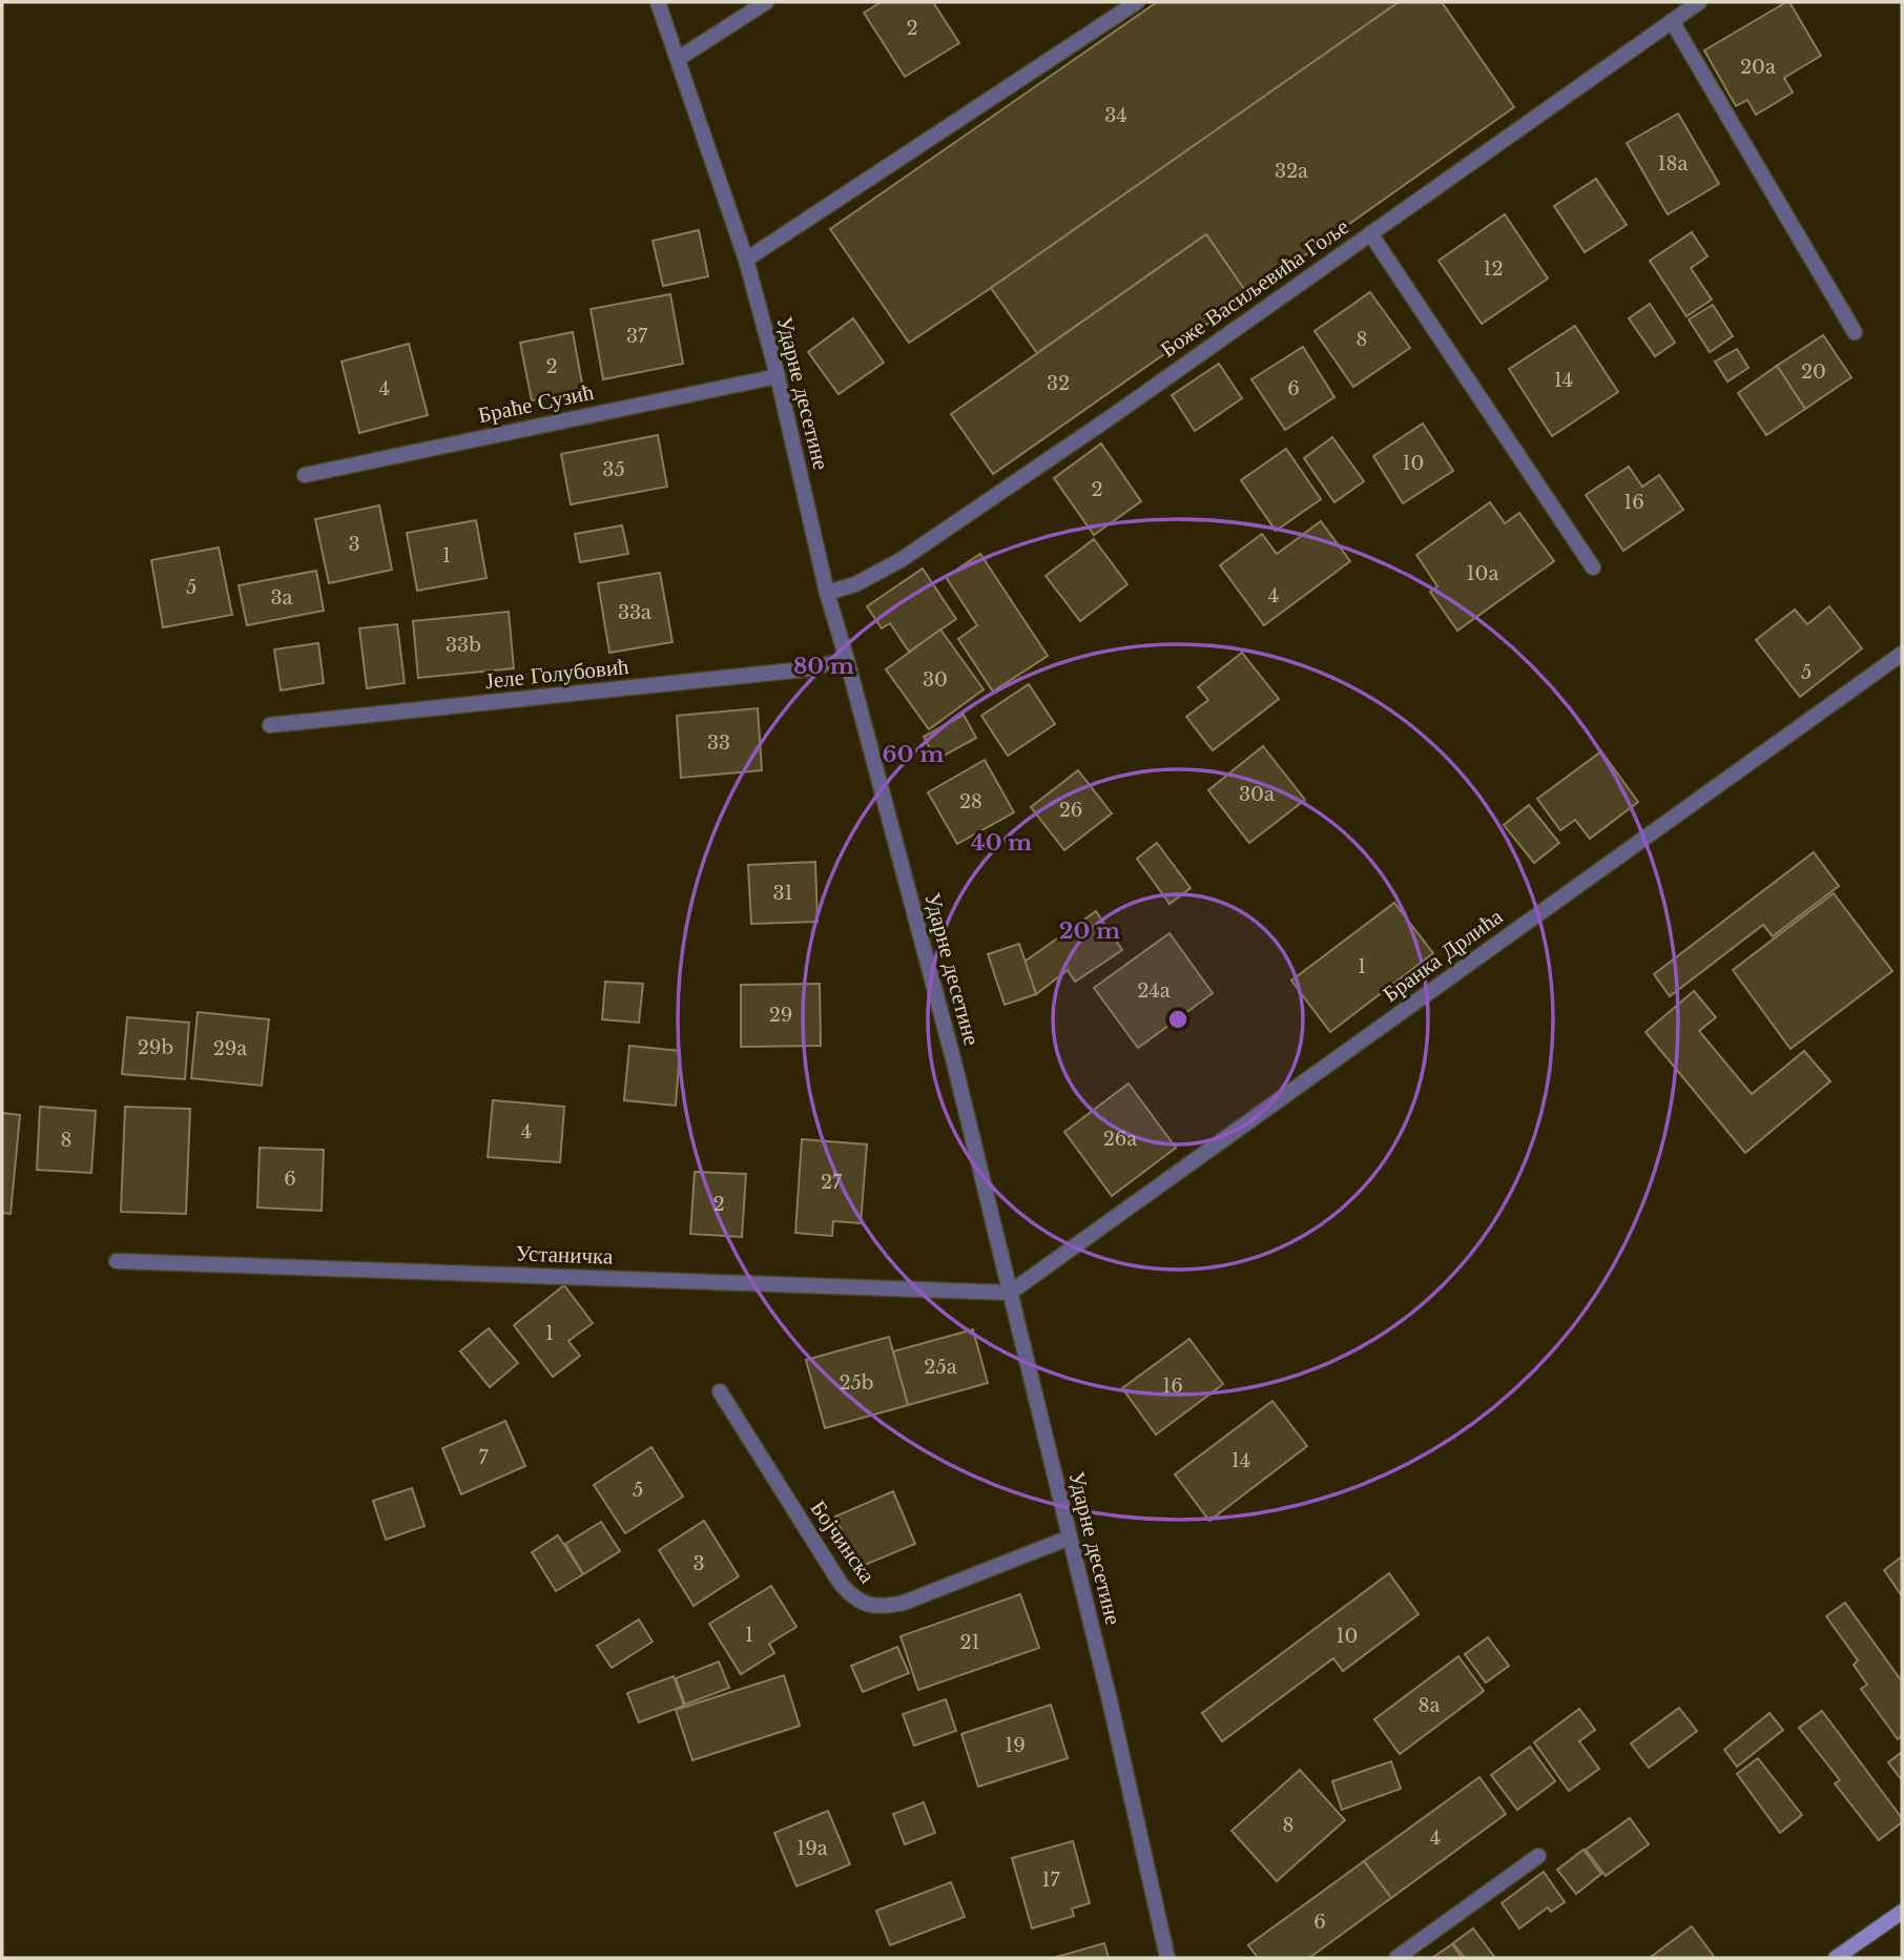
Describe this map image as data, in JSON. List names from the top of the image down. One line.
{"streets":{"street":["Боже Васиљевића Гоље","Ударне десетине","Браће Сузић","Јеле Голубовић","Бранка Дрлића","Устаничка","Бојчинска"]},"crossings":[["Боже Васиљевића Гоље","Ударне десетине"],["Ударне десетине","Браће Сузић"],["Ударне десетине","Јеле Голубовић"],["Ударне десетине","Бранка Дрлића"],["Ударне десетине","Устаничка"],["Ударне десетине","Бојчинска"],["Бранка Дрлића","Устаничка"]],"house_numbers":["2","20a","34","18a","32a","12","37","8","2","20","14","32","4","6","10","35","2","16","3","1","10a","5","4","3a","33a","33b","5","30","33","30a","28","26","31","1","24a","29","29b","29a","4","26a","8","6","27","2","1","25a","25b","16","7","14","5","3","1","10","21","8a","19","8","4","19a","17","6"],"rings":["80 m","60 m","40 m","20 m"]}
